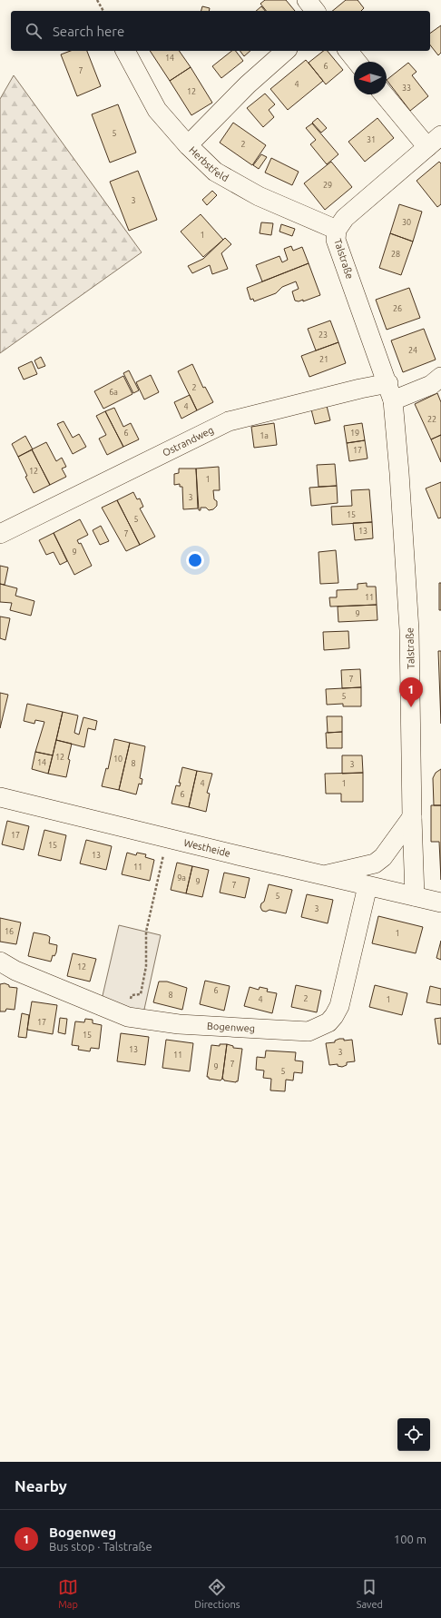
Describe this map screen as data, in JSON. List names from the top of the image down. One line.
{"streets":{"street":["Herbstfeld","Talstraße","Ostrandweg","Westheide","Bogenweg"]},"crossings":[["Herbstfeld","Talstraße"],["Talstraße","Ostrandweg"],["Talstraße","Westheide"],["Westheide","Bogenweg"]],"house_numbers":["14","6","7","4","33","12","5","31","2","29","3","30","1","28","26","23","24","21","2","6a","4","22","6","19","1a","17","12","1","3","15","5","13","7","9","11","9","7","5","12","10","14","8","3","4","1","6","17","15","13","11","9a","9","7","5","3","16","1","12","6","8","2","4","1","17","15","13","3","11","7","9","5"],"north":"left","page":{"search":"Search here","pins":"1","heading":"Nearby","list":[{"mark":"1","name":"Bogenweg","note":"Bus stop · Talstraße","value":"100 m"}],"nav":["Map","Directions","Saved"]}}
